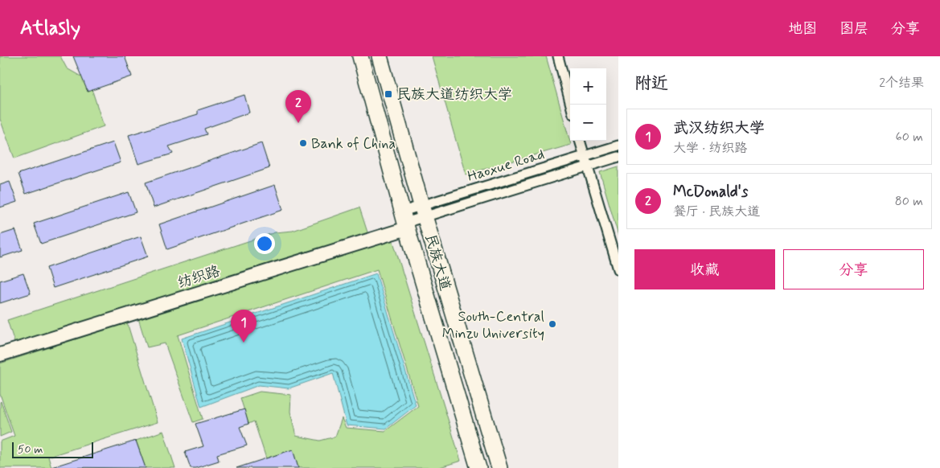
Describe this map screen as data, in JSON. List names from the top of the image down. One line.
{"streets":{"main road":["民族大道","纺织路"],"street":["Haoxue Road"]},"crossings":[["Haoxue Road","民族大道"],["Haoxue Road","纺织路"],["民族大道","纺织路"]],"places":{"transit":["民族大道纺织大学"],"other":["Bank of China","South-Central Minzu University"]},"scale_bar":"50 m","page":{"header":"Atlasly","nav":["地图","图层","分享"],"heading":["附近","2个结果"],"map_buttons":["+","−"],"pins":["2","1"],"list":[{"mark":"1","name":"武汉纺织大学","note":"大学 · 纺织路","value":"60 m"},{"mark":"2","name":"McDonald's","note":"餐厅 · 民族大道","value":"80 m"}],"buttons":["收藏","分享"],"scale":"50 m"}}
